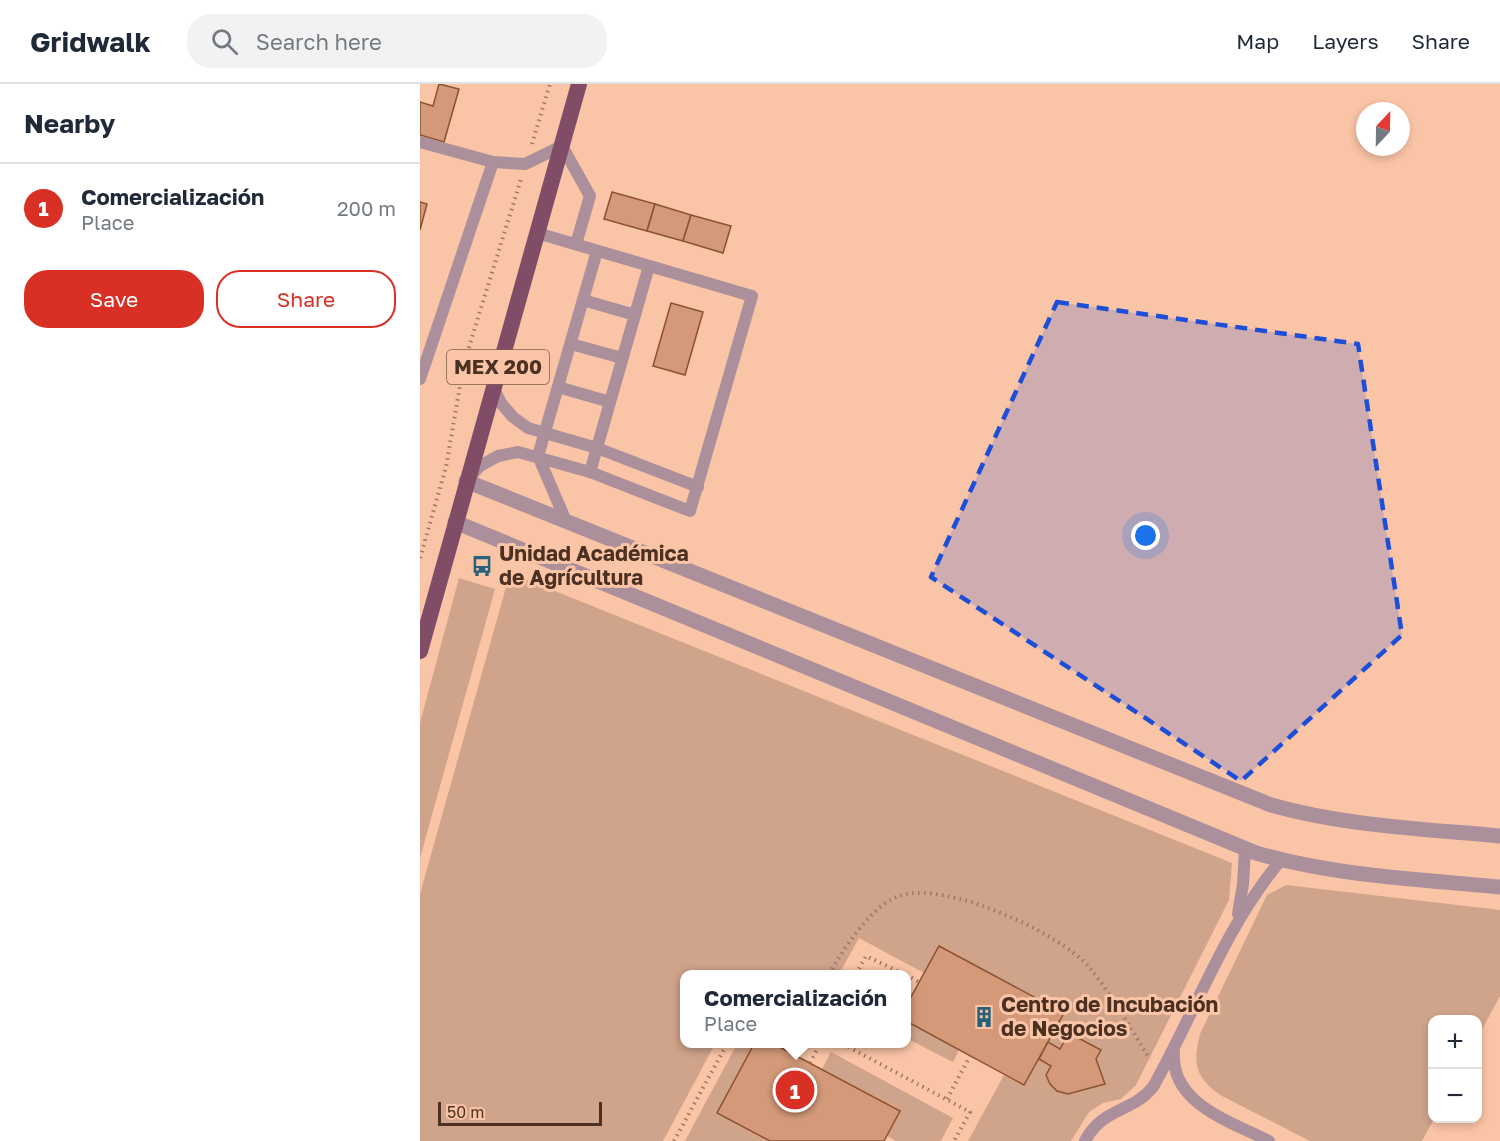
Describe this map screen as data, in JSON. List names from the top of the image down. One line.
{"streets":{"highway":["MEX 200"]},"places":{"bus stop":["Unidad Académica de Agrícultura"],"building":["Centro de Incubación de Negocios"]},"scale_bar":"50 m","north":"top","page":{"header":"Gridwalk","search":"Search here","nav":["Map","Layers","Share"],"heading":"Nearby","list":[{"mark":"1","name":"Comercialización","note":"Place","value":"200 m"}],"buttons":["Save","Share"],"popup":["Comercialización","Place"],"map_buttons":["+","−"],"pins":"1","scale":"50 m"}}
